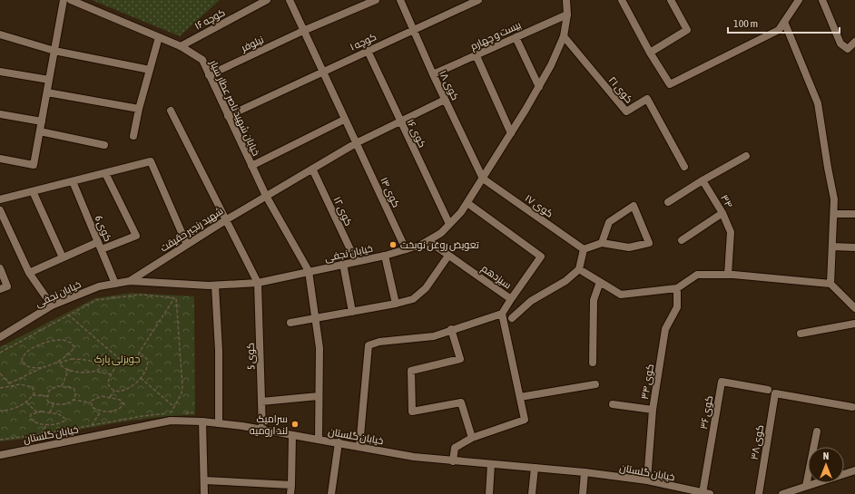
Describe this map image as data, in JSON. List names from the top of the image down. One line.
{"streets":{"street":["کوچه ۱۶","بیست و چهارم","کوچه ۱","نیلوفر","کوی ۱۸","کوی ۲۱","خیابان شهید ناصر عطار سیار","کوی ۱۶","کوی ۱۴","۳۴","کوی ۱۷","کوی ۱۲","کوی 6","شهید رنجبر حقیقت","خیابان نجفی","سیزدهم","کوی 5","کوی ۳۴","کوی ۳۶","خیابان گلستان","کوی ۳۸"]},"crossings":[["کوچه ۱۶","خیابان شهید ناصر عطار سیار"],["بیست و چهارم","کوی ۱۸"],["بیست و چهارم","خیابان نجفی"],["کوچه ۱","کوی ۱۸"],["کوچه ۱","خیابان شهید ناصر عطار سیار"],["کوچه ۱","کوی ۱۶"],["کوچه ۱","کوی ۱۴"],["نیلوفر","خیابان شهید ناصر عطار سیار"],["نیلوفر","کوی ۱۴"],["کوی ۱۸","کوی ۱۷"],["کوی ۱۸","شهید رنجبر حقیقت"],["کوی ۱۸","خیابان نجفی"],["کوی ۲۱","خیابان نجفی"],["خیابان شهید ناصر عطار سیار","شهید رنجبر حقیقت"],["خیابان شهید ناصر عطار سیار","خیابان نجفی"],["کوی ۱۶","شهید رنجبر حقیقت"],["کوی ۱۶","خیابان نجفی"],["کوی ۱۴","شهید رنجبر حقیقت"],["کوی ۱۴","خیابان نجفی"],["کوی ۱۷","خیابان نجفی"],["کوی ۱۲","شهید رنجبر حقیقت"],["کوی ۱۲","خیابان نجفی"],["کوی 6","خیابان نجفی"],["شهید رنجبر حقیقت","خیابان نجفی"],["خیابان نجفی","سیزدهم"],["خیابان نجفی","کوی 5"],["کوی 5","خیابان گلستان"],["کوی ۳۴","خیابان گلستان"],["کوی ۳۶","خیابان گلستان"]],"parks":["جویزلی پارک"],"places":["تعویض روغن نوبخت","سرامیک لند ارومیه"],"scale_bar":"100 m","north":"top"}
